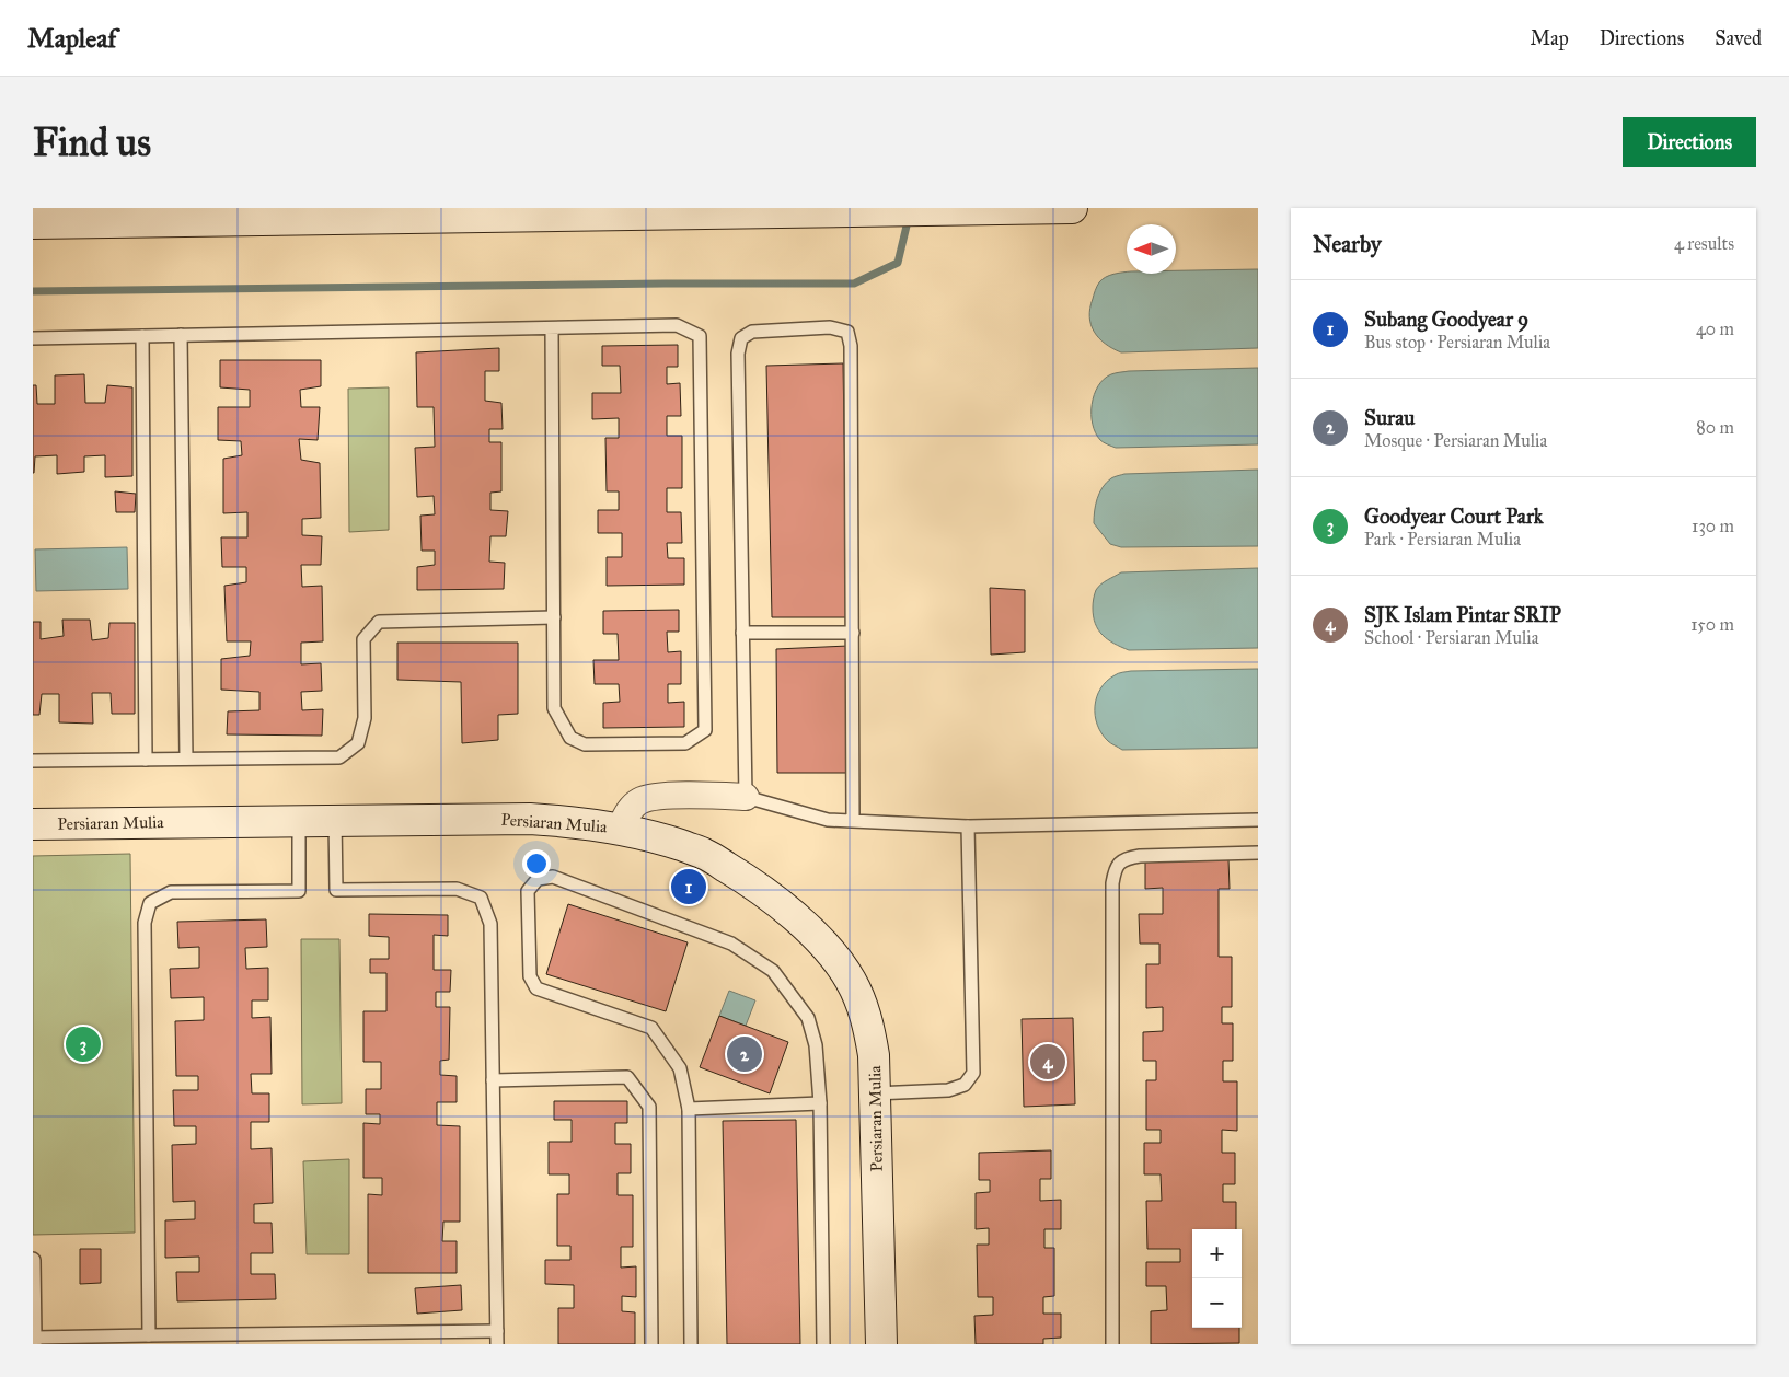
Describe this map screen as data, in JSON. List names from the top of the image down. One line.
{"streets":{"street":["Persiaran Mulia"]},"north":"left","page":{"header":"Mapleaf","nav":["Map","Directions","Saved"],"buttons":"Directions","title":"Find us","heading":["Nearby","4 results"],"list":[{"mark":"1","name":"Subang Goodyear 9","note":"Bus stop · Persiaran Mulia","value":"40 m"},{"mark":"2","name":"Surau","note":"Mosque · Persiaran Mulia","value":"80 m"},{"mark":"3","name":"Goodyear Court Park","note":"Park · Persiaran Mulia","value":"130 m"},{"mark":"4","name":"SJK Islam Pintar SRIP","note":"School · Persiaran Mulia","value":"150 m"}],"pins":["1","3","2","4"],"map_buttons":["+","−"]}}
